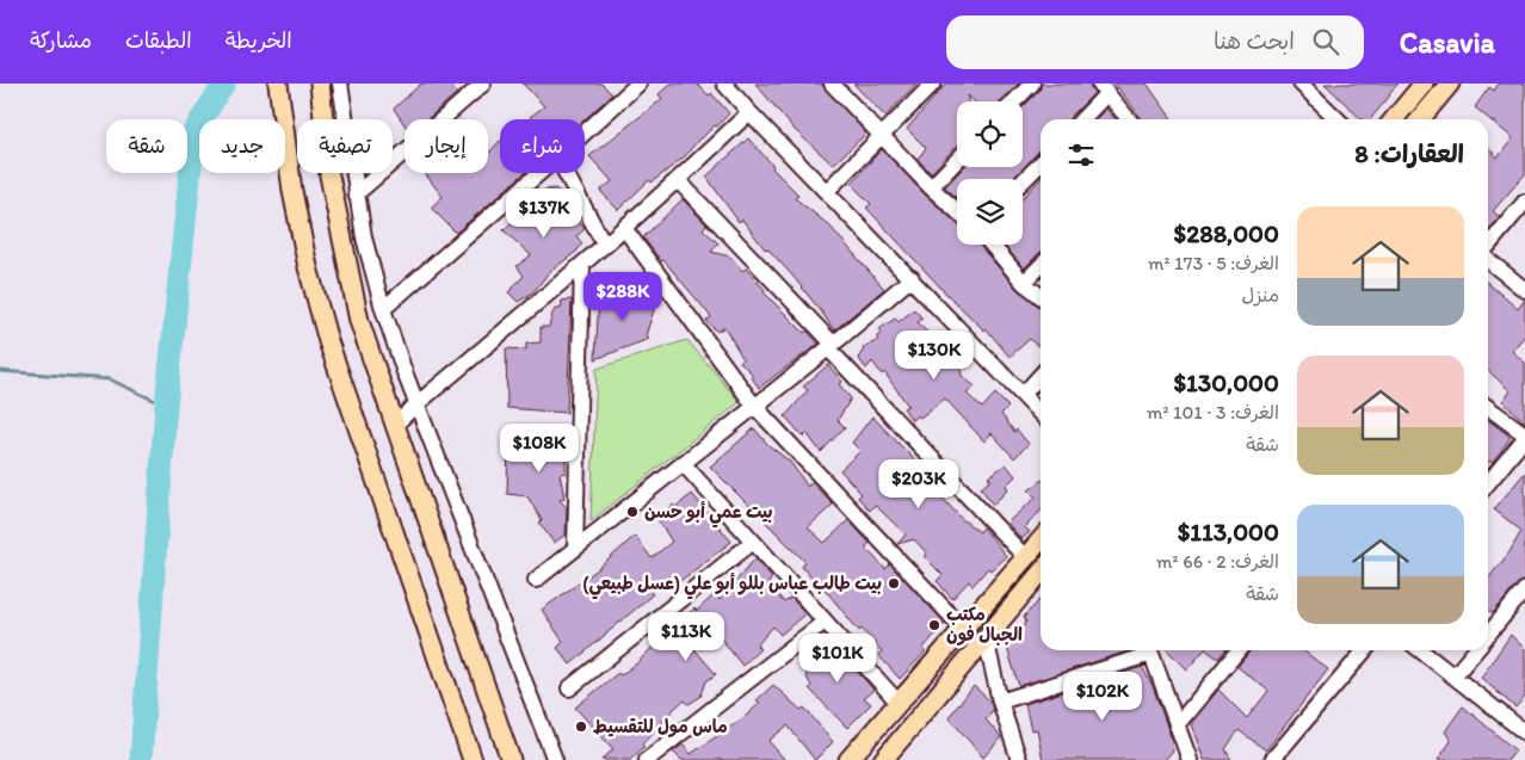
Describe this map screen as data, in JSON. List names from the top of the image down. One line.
{"places":["بيت عمي أبو حسن","بيت طالب عباس بللو أبو علي (عسل طبيعي)","مكتب الجبال فون","ماس مول للتقسيط"],"page":{"header":"Casavia","search":"ابحث هنا","nav":["الخريطة","الطبقات","مشاركة"],"chip":["شراء","إيجار","تصفية","جديد","شقة"],"heading":"العقارات: 8","price":["$137K","$288K","$130K","$108K","$203K","$113K","$101K","$102K"],"list":[{"name":"$288,000","note":"الغرف: 5 · 173 m² · منزل"},{"name":"$130,000","note":"الغرف: 3 · 101 m² · شقة"},{"name":"$113,000","note":"الغرف: 2 · 66 m² · شقة"}]}}
